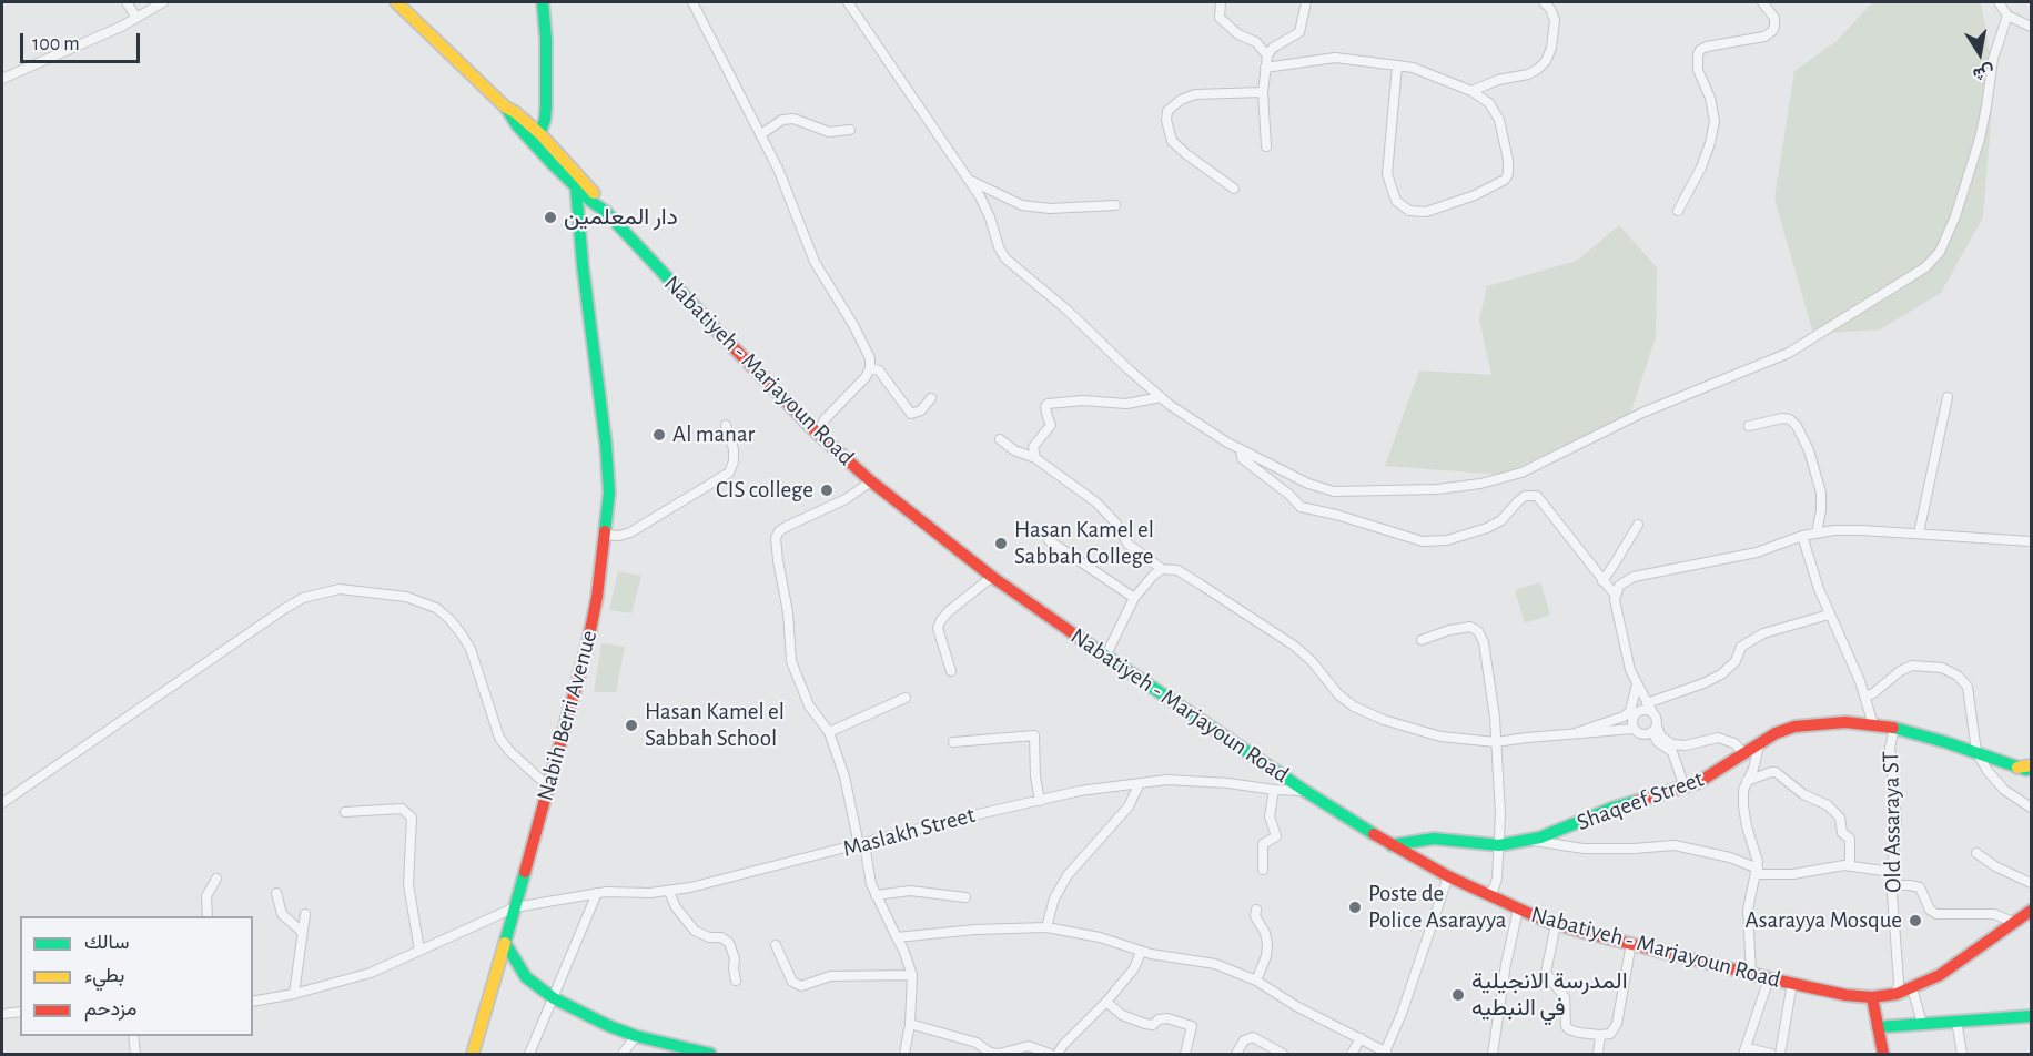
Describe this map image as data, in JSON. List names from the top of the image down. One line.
{"streets":{"main road":["Nabatiyeh - Marjayoun Road","Nabih Berri Avenue","Shaqeef Street"],"street":["Old Assaraya ST","Maslakh Street"]},"crossings":[["Nabatiyeh - Marjayoun Road","Nabih Berri Avenue"],["Nabatiyeh - Marjayoun Road","Shaqeef Street"],["Nabatiyeh - Marjayoun Road","Old Assaraya ST"],["Nabatiyeh - Marjayoun Road","Maslakh Street"],["Nabih Berri Avenue","Maslakh Street"],["Shaqeef Street","Old Assaraya ST"]],"places":["دار المعلمين","Al manar","CIS college","Hasan Kamel el Sabbah College","Hasan Kamel el Sabbah School","Poste de Police Asarayya","Asarayya Mosque","المدرسة الانجيلية في النبطيه"],"legend":["سالك","بطيء","مزدحم"],"scale_bar":"100 m","north":"bottom"}
